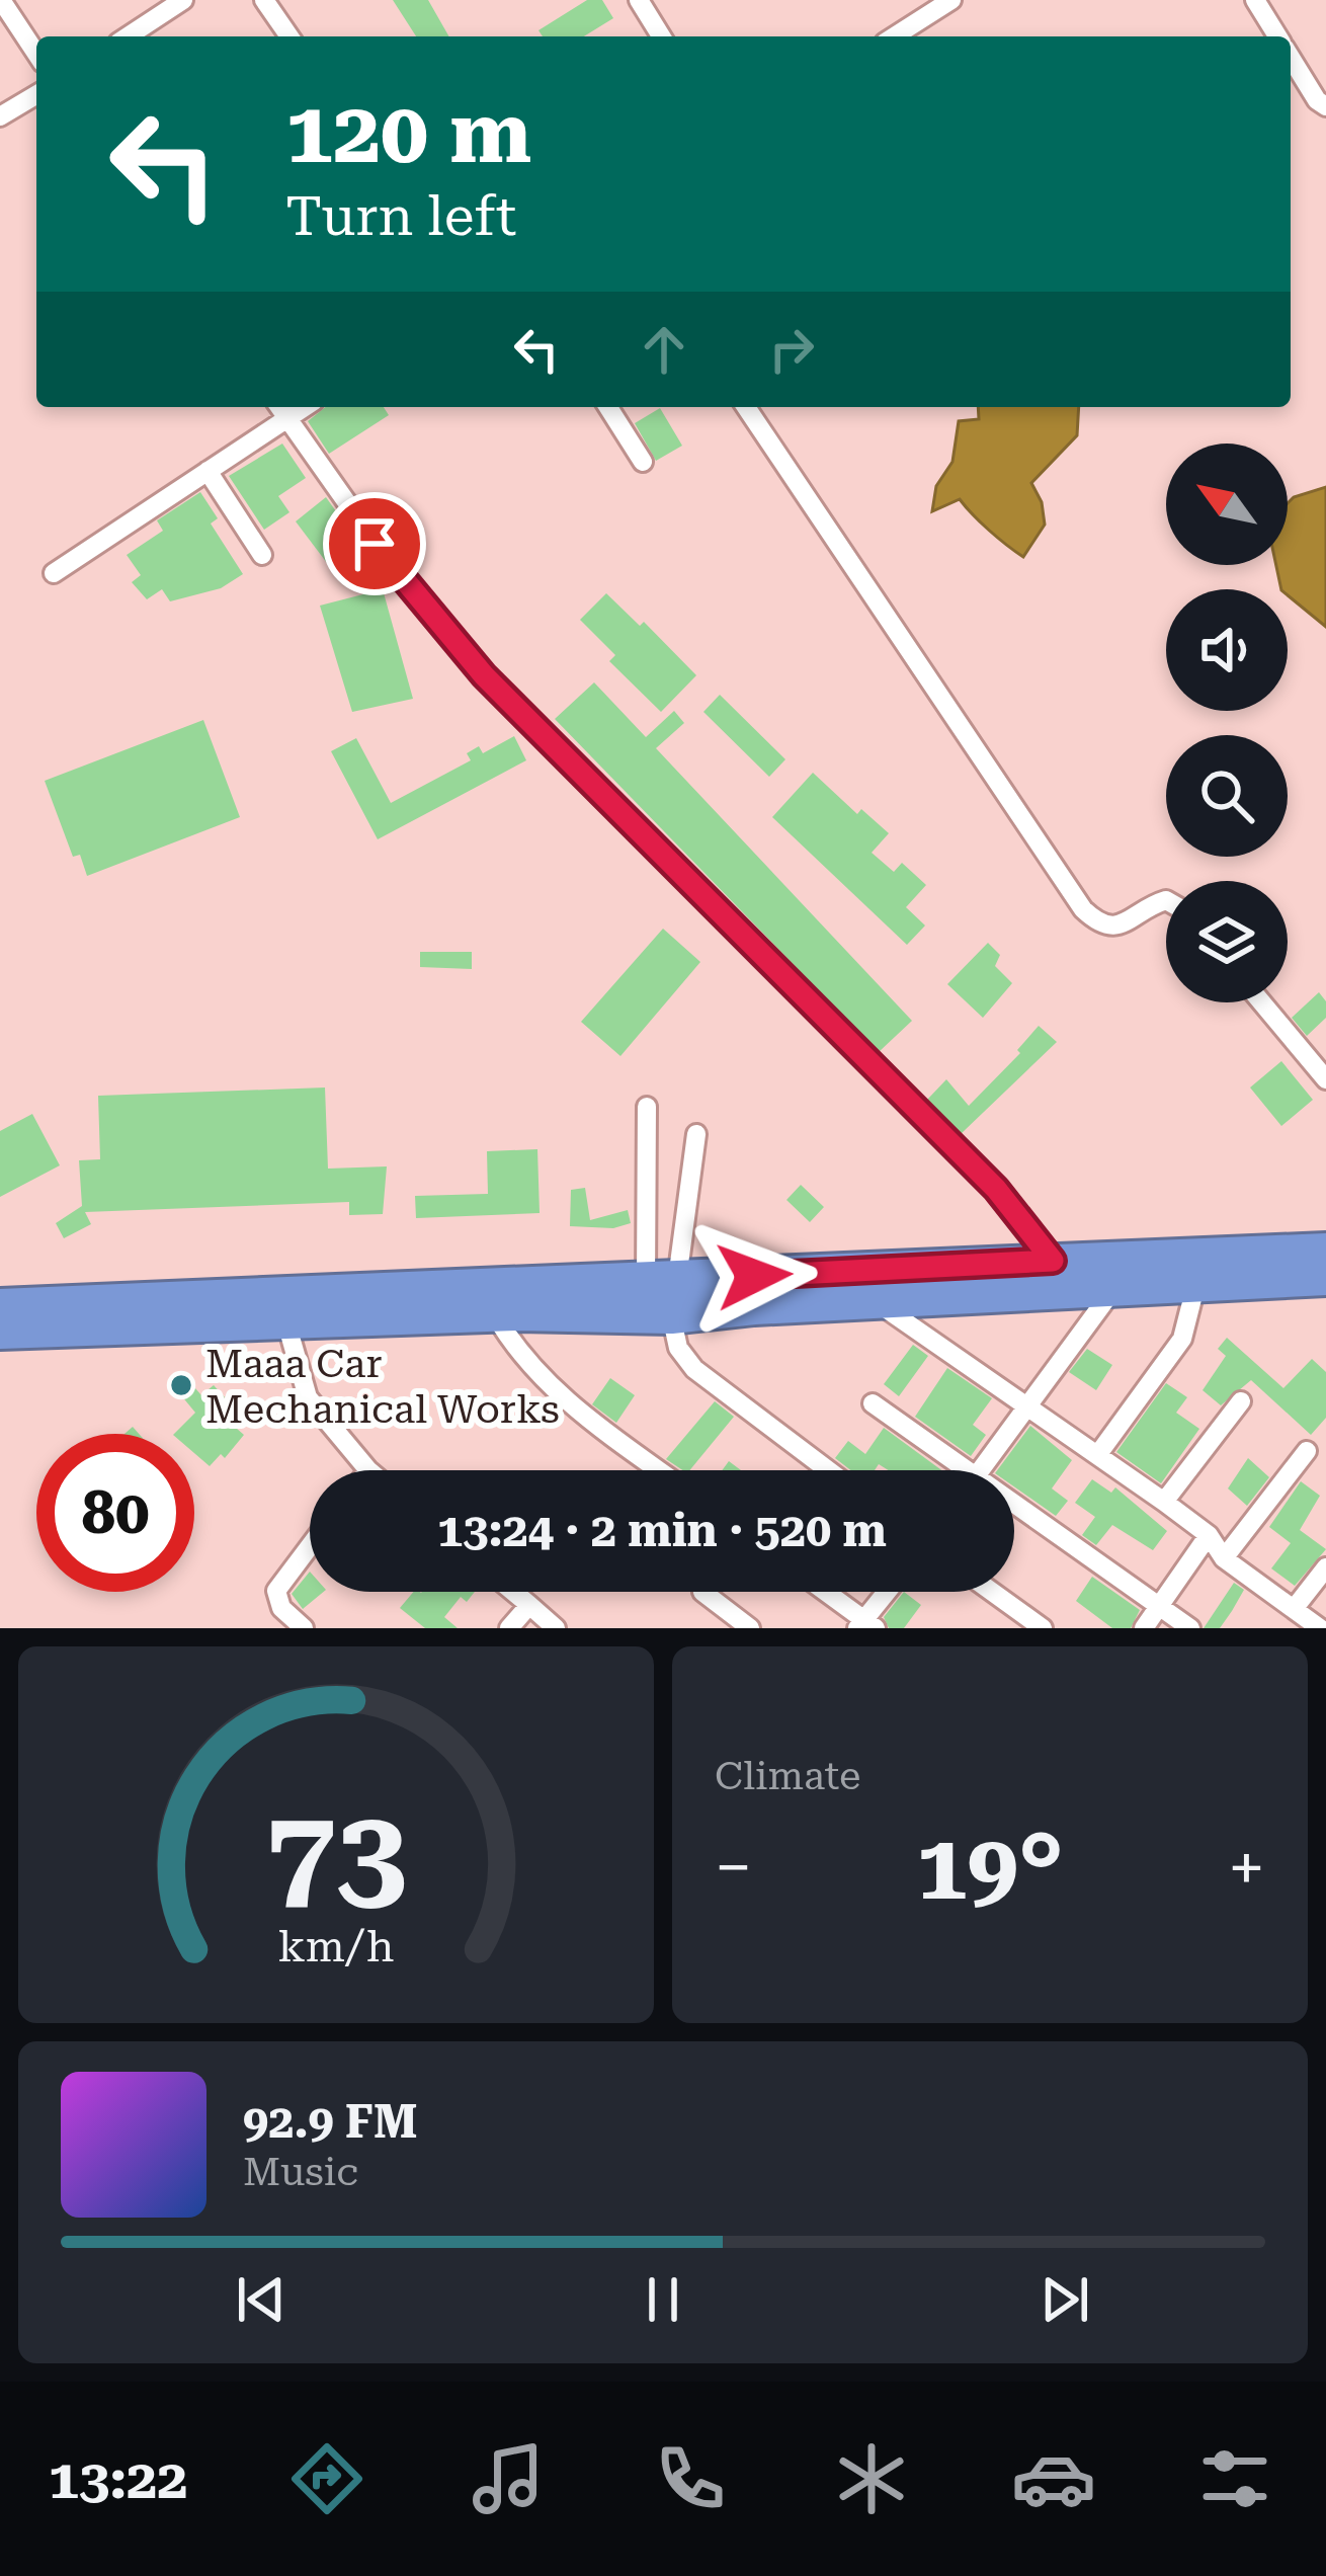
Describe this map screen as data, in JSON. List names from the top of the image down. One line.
{"places":["Maaa Car Mechanical Works"],"north":"top left","page":{"turn":["120 m","Turn left"],"limit":"80","trip":"13:24 · 2 min · 520 m","tile":"Climate","heat":["−","19°","+"],"song":["92.9 FM","Music"],"tabs":"13:22","gauge":["73","km/h"]}}
